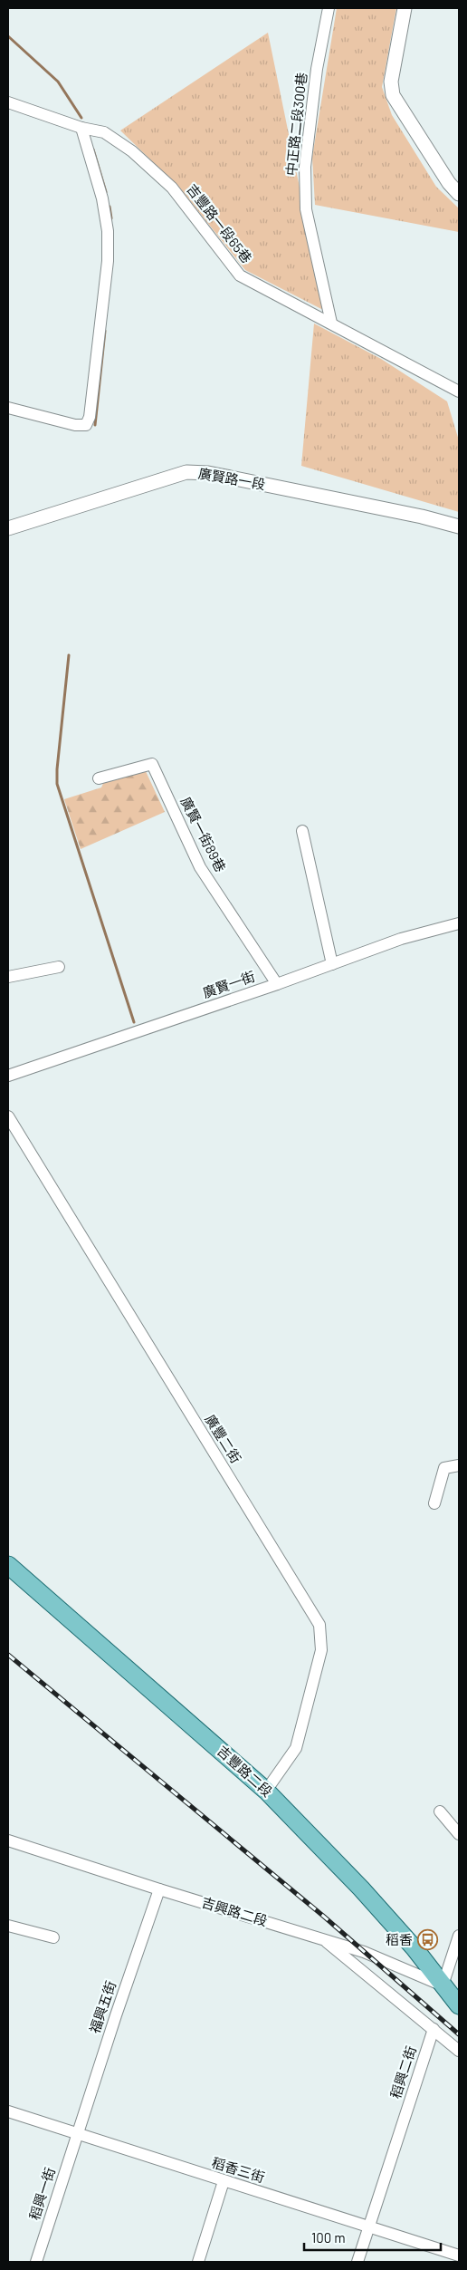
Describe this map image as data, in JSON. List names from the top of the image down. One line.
{"streets":{"main road":["吉豐路二段"],"street":["中正路二段300巷","吉豐路一段65巷","廣賢路一段","廣賢一街89巷","廣賢一街","廣豐二街","吉興路二段","福興五街","稻興二街","稻香三街","稻興一街"]},"crossings":[["中正路二段300巷","吉豐路一段65巷"],["廣賢一街89巷","廣賢一街"],["廣豐二街","吉豐路二段"],["吉豐路二段","吉興路二段"],["吉興路二段","福興五街"],["福興五街","稻香三街"],["福興五街","稻興一街"],["稻興二街","稻香三街"],["稻香三街","稻興一街"]],"places":{"bus stop":["稻香"]},"scale_bar":"100 m"}
